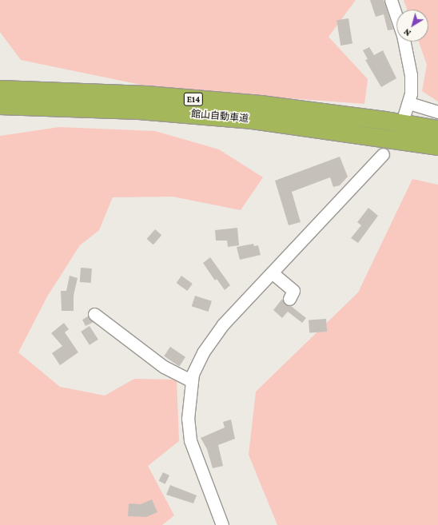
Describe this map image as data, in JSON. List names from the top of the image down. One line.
{"streets":{"highway":["E14","館山自動車道"]},"north":"bottom left"}
